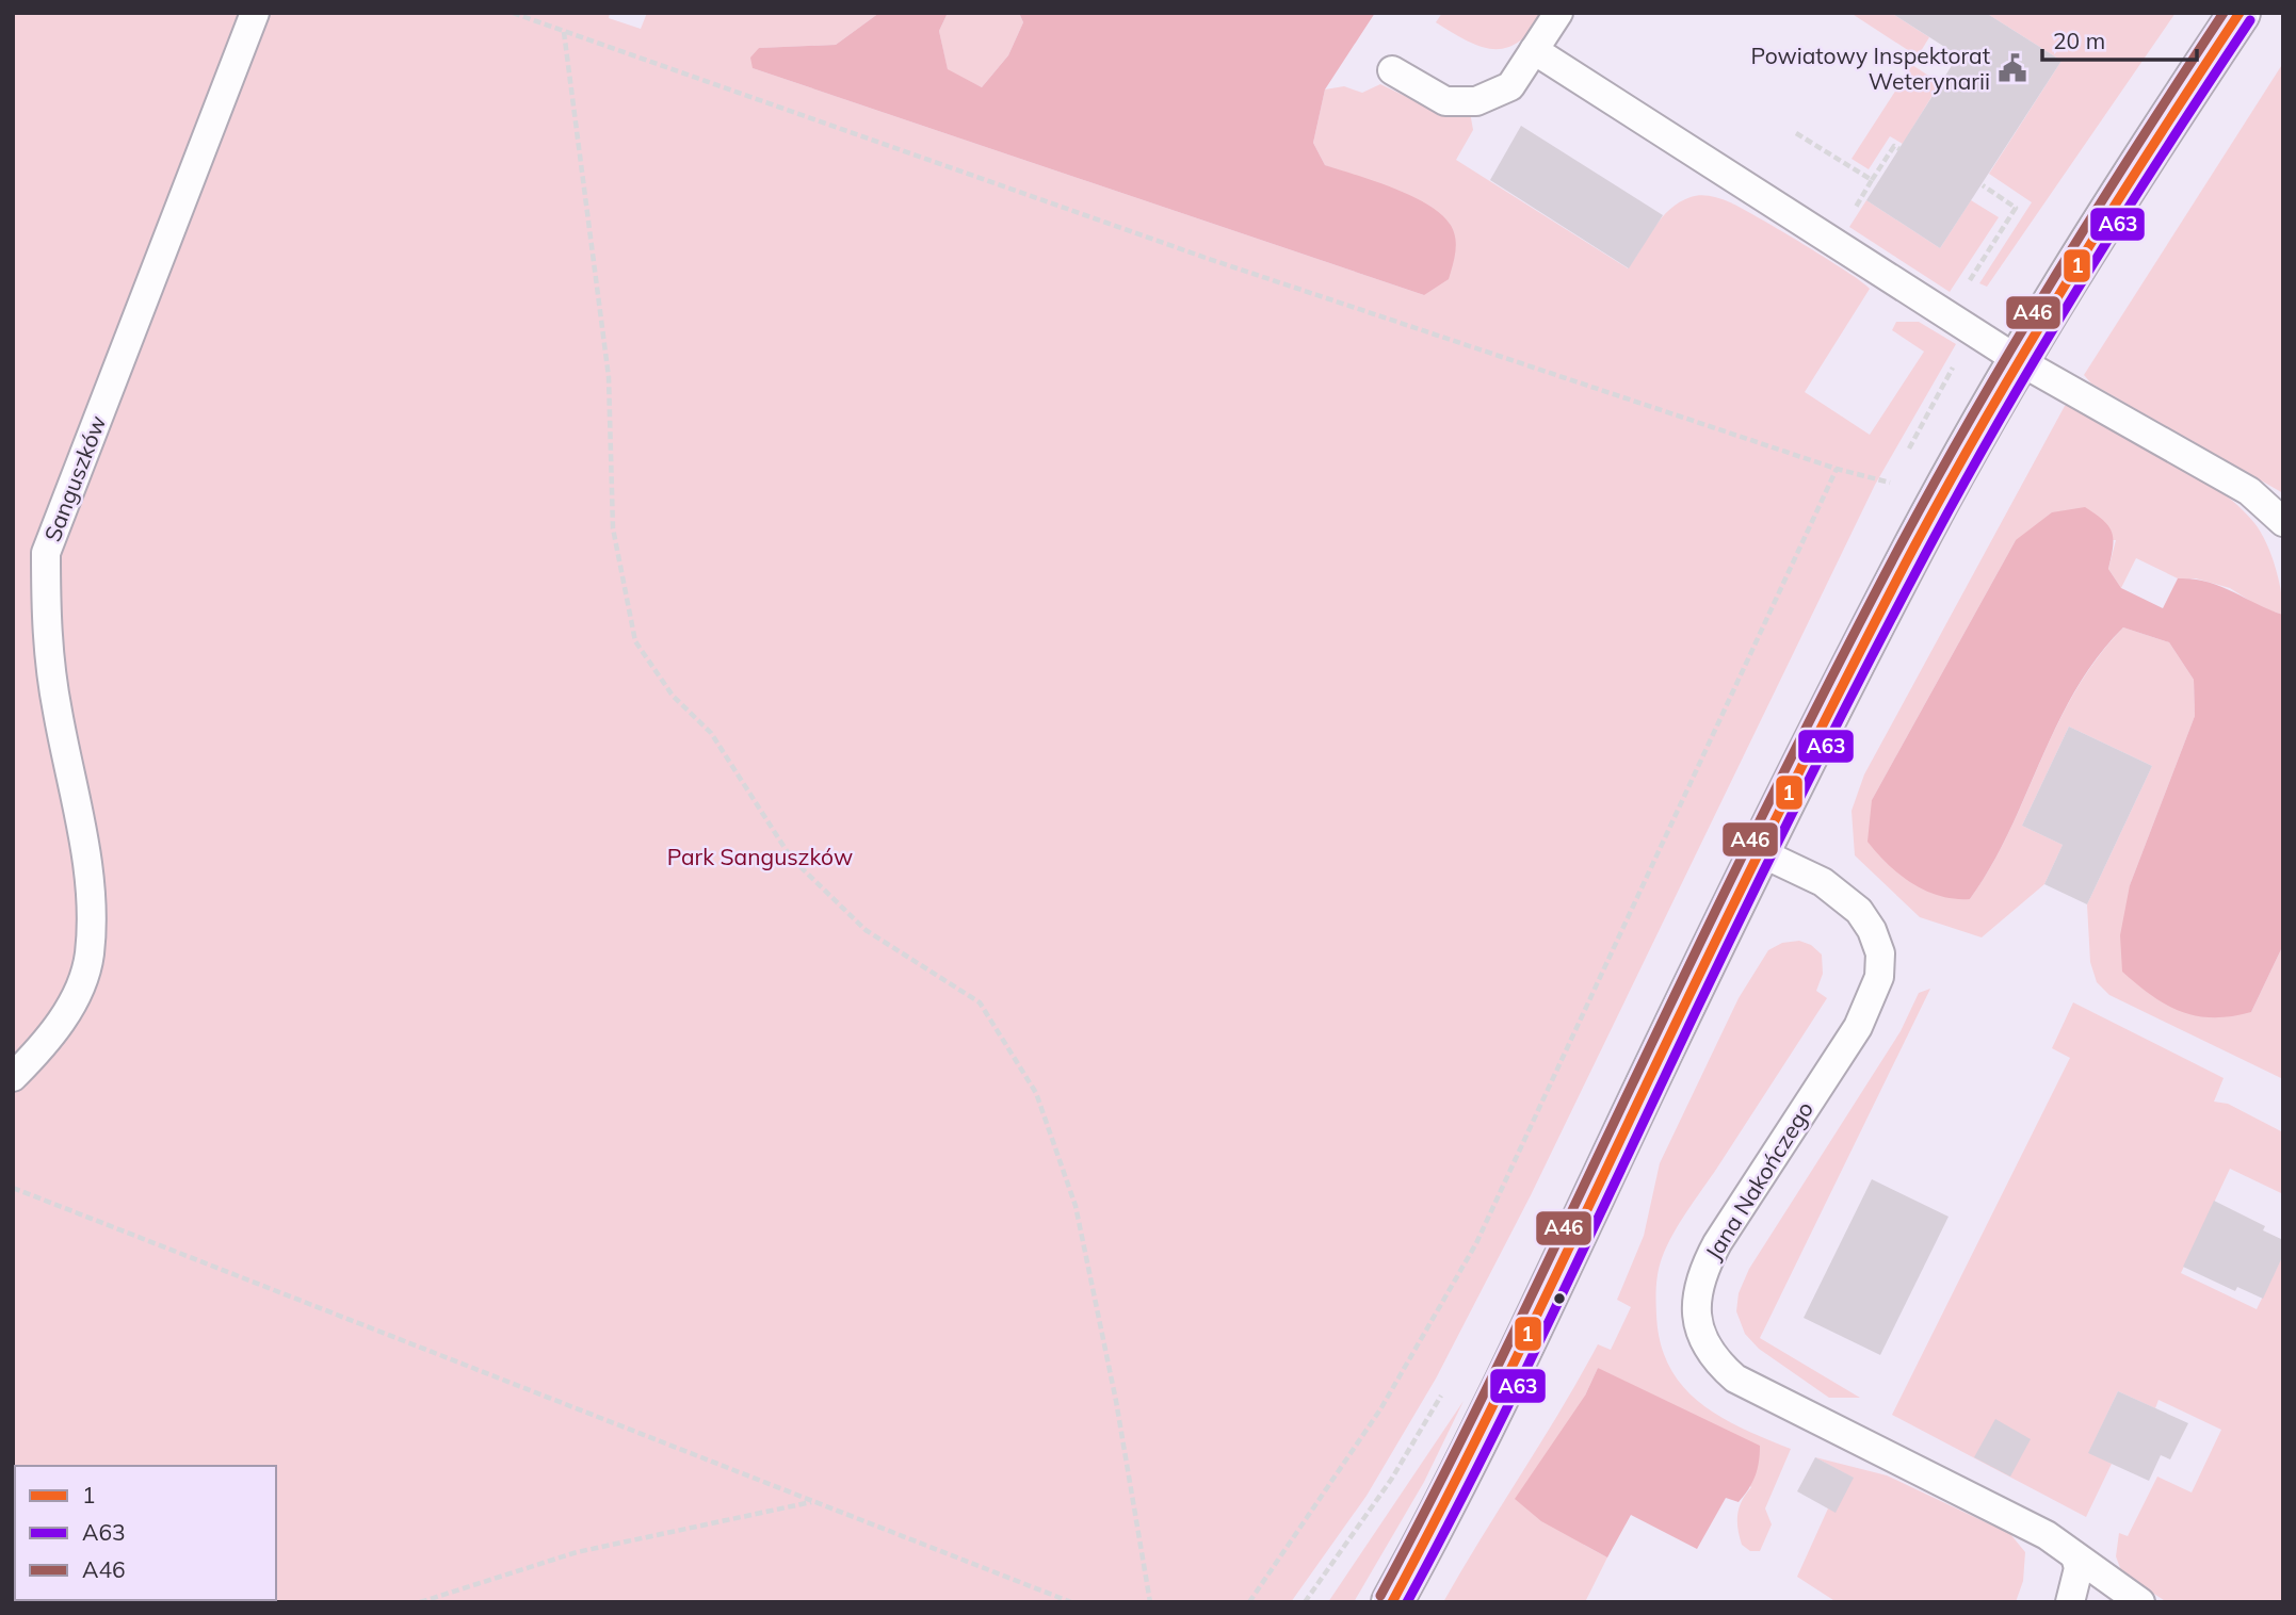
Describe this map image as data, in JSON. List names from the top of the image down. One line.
{"streets":{"lane":["Sanguszków","Jana Nakończego"]},"parks":["Park Sanguszków"],"places":{"public building":["Powiatowy Inspektorat Weterynarii"]},"lines":["transit line 1","transit line A46","transit line A63"],"legend":["1","A63","A46"],"scale_bar":"20 m"}
